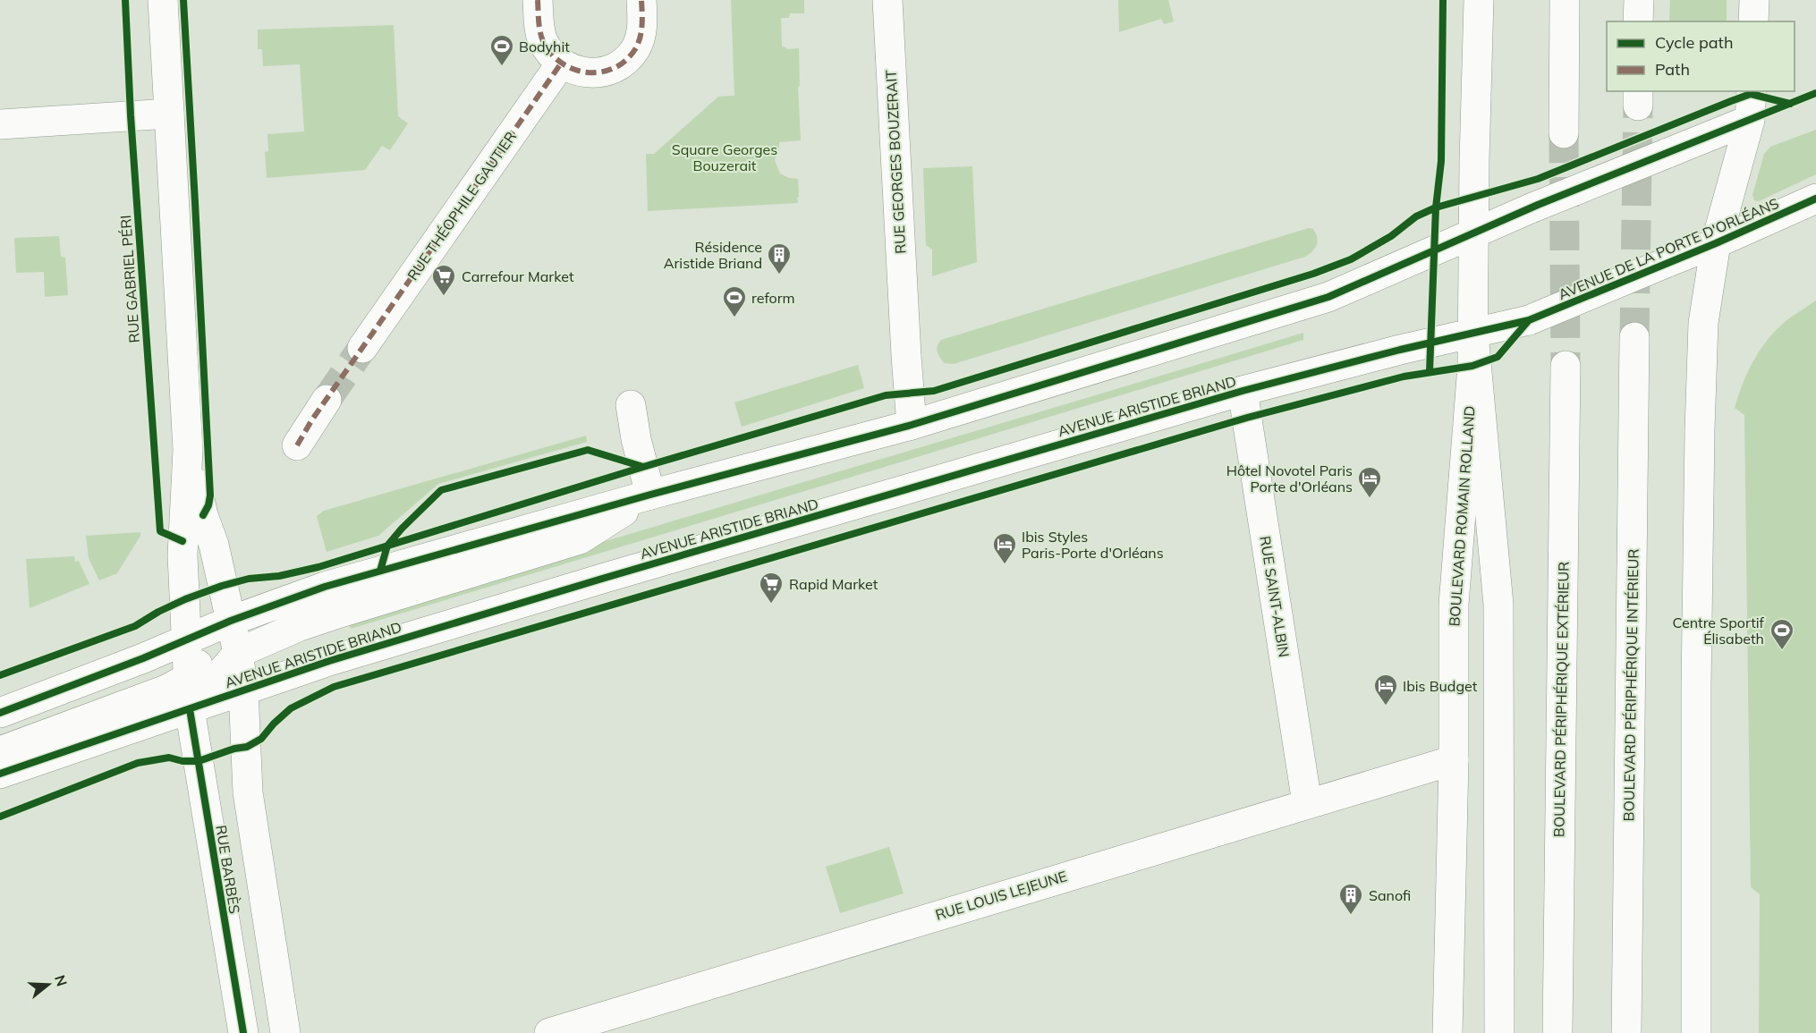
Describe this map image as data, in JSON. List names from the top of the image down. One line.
{"streets":{"main road":["RUE GEORGES BOUZERAIT","RUE THÉOPHILE GAUTIER","AVENUE DE LA PORTE D'ORLÉANS","AVENUE ARISTIDE BRIAND","BOULEVARD ROMAIN ROLLAND","RUE SAINT-ALBIN","BOULEVARD PÉRIPHÉRIQUE INTÉRIEUR","BOULEVARD PÉRIPHÉRIQUE EXTÉRIEUR","RUE BARBÈS","RUE LOUIS LEJEUNE"],"cycle path":["RUE GABRIEL PÉRI"]},"crossings":[["AVENUE DE LA PORTE D'ORLÉANS","AVENUE ARISTIDE BRIAND"],["AVENUE DE LA PORTE D'ORLÉANS","BOULEVARD ROMAIN ROLLAND"],["AVENUE ARISTIDE BRIAND","BOULEVARD ROMAIN ROLLAND"],["AVENUE ARISTIDE BRIAND","RUE SAINT-ALBIN"],["AVENUE ARISTIDE BRIAND","RUE BARBÈS"],["BOULEVARD ROMAIN ROLLAND","RUE LOUIS LEJEUNE"],["RUE SAINT-ALBIN","RUE LOUIS LEJEUNE"]],"parks":["Square Georges Bouzerait"],"places":{"sports":["Bodyhit","reform","Centre Sportif Élisabeth"],"building":["Résidence Aristide Briand","Sanofi"],"supermarket":["Carrefour Market","Rapid Market"],"hotel":["Hôtel Novotel Paris Porte d'Orléans","Ibis Styles Paris-Porte d'Orléans","Ibis Budget"]},"legend":["Cycle path","Path"],"north":"right"}
